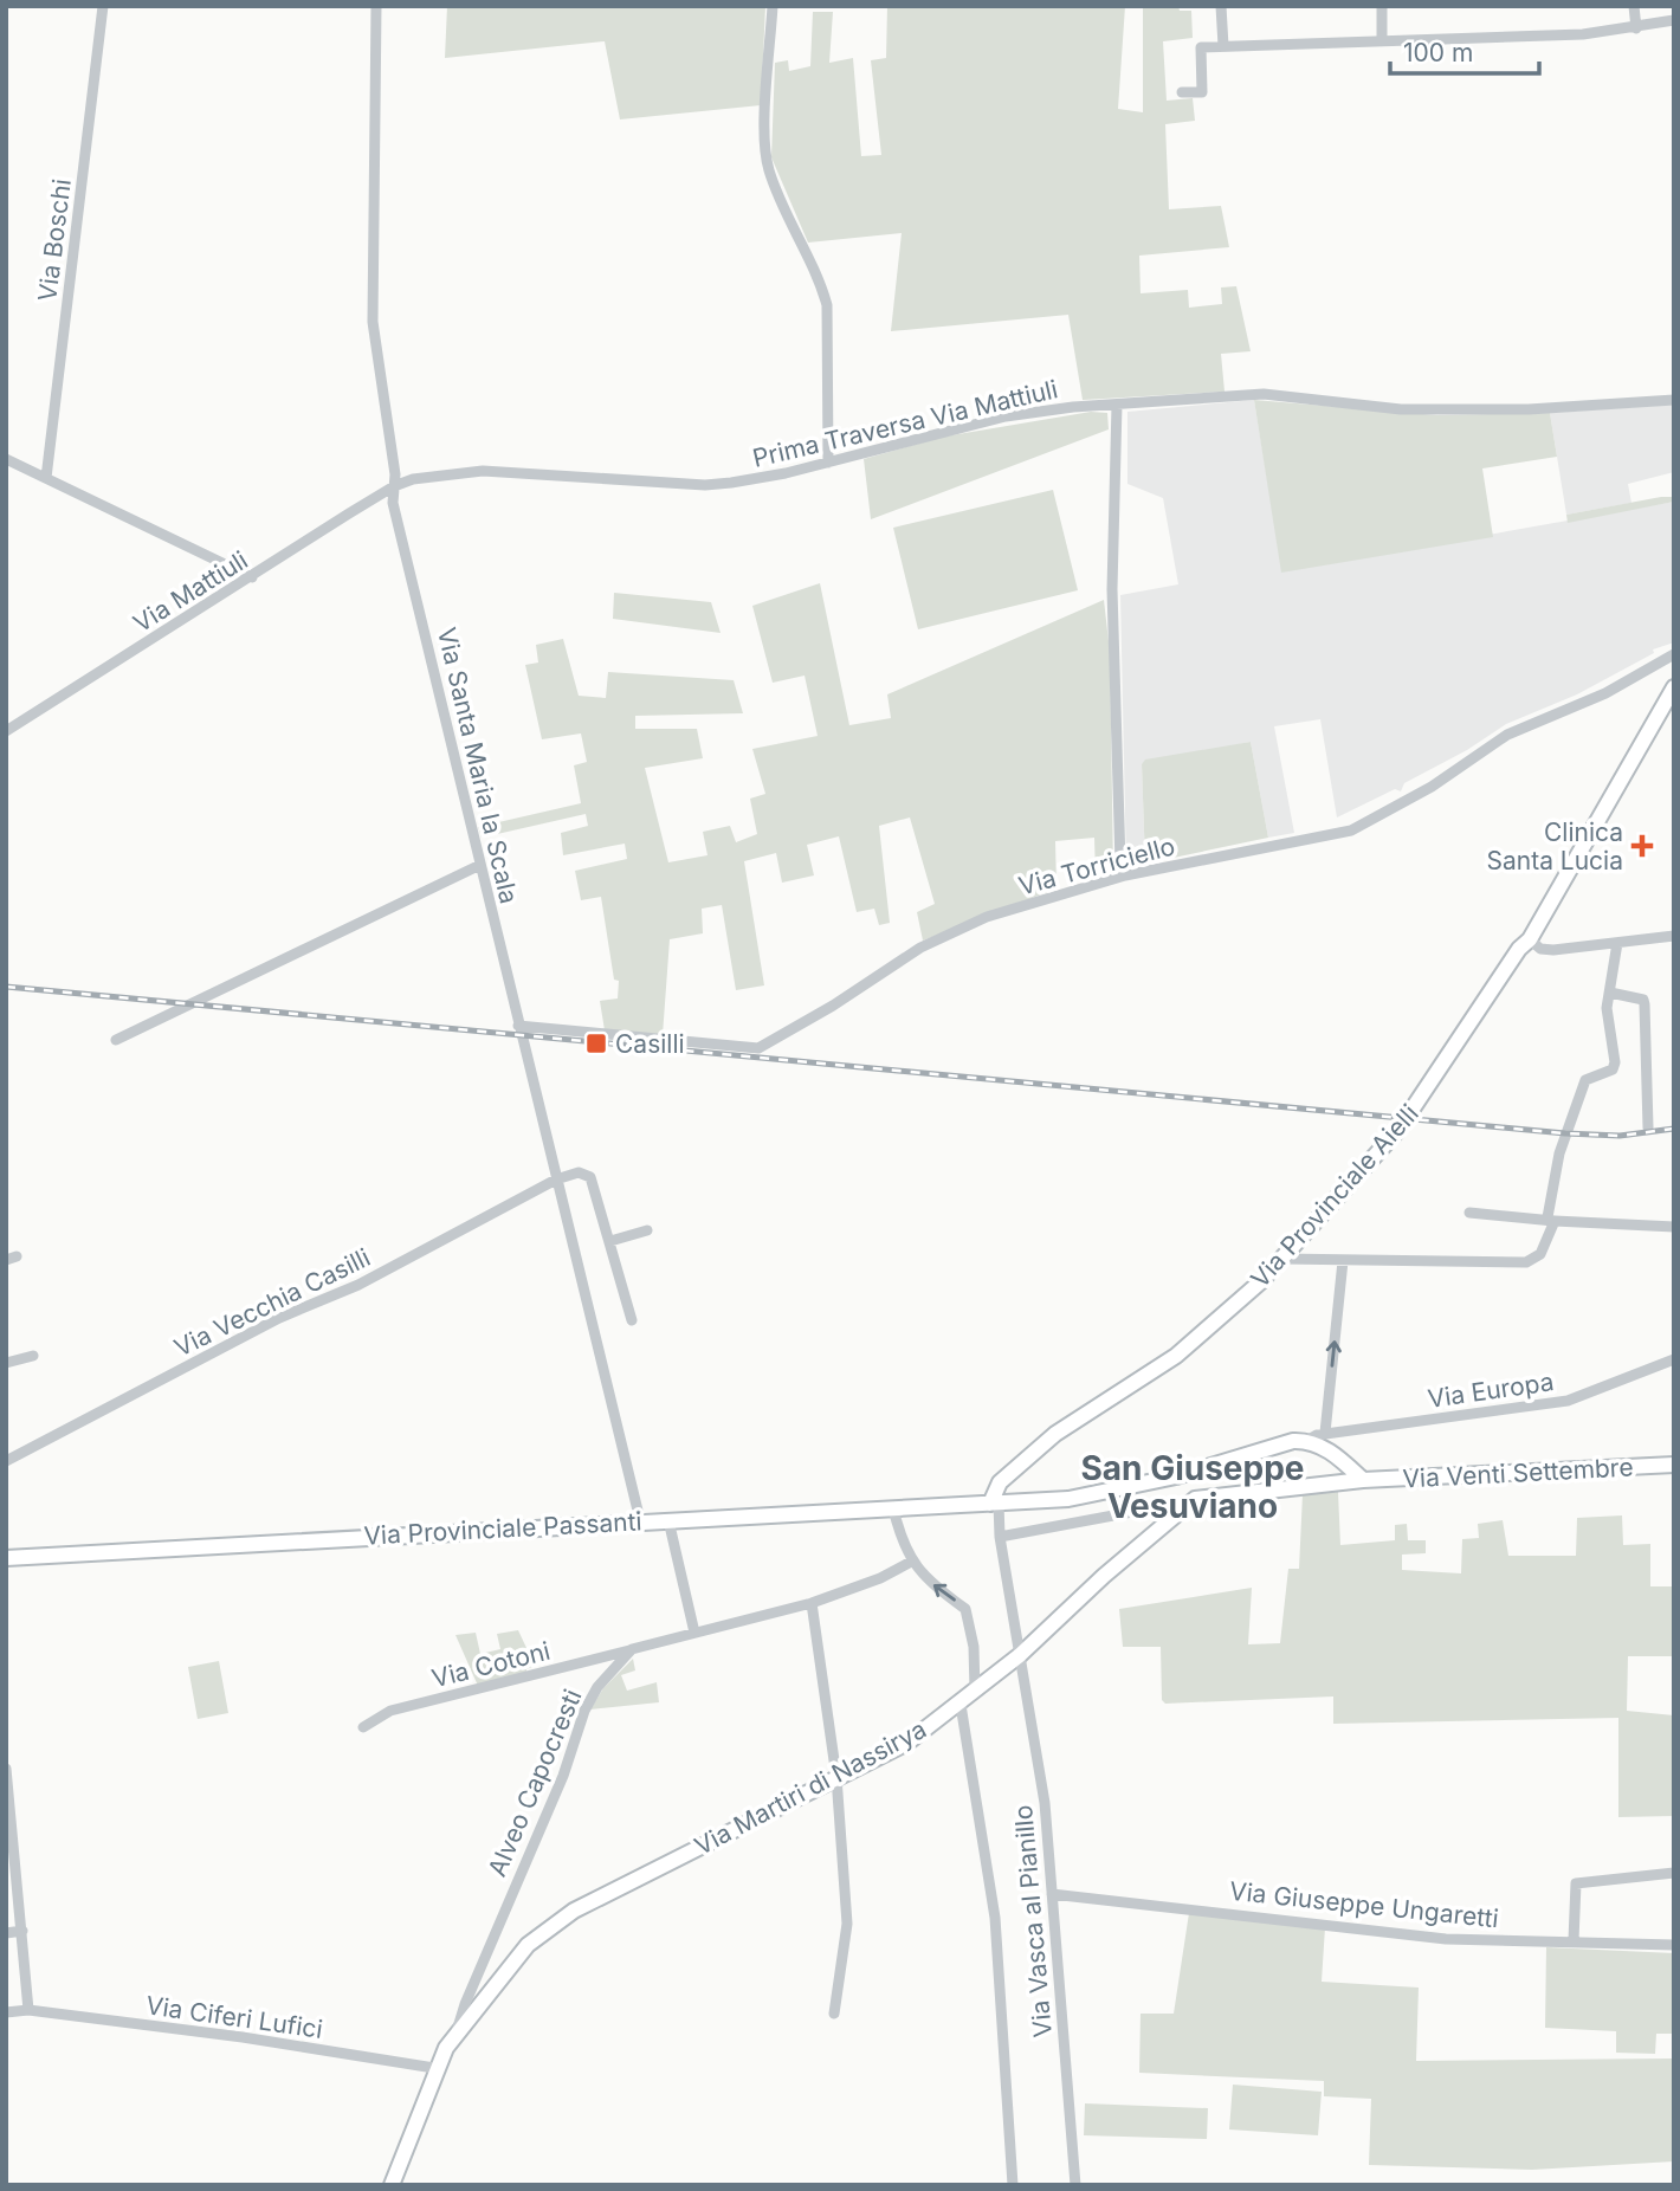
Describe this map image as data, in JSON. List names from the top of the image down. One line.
{"streets":{"street":["Via Boschi","Prima Traversa Via Mattiuli","Via Mattiuli","Via Santa Maria la Scala","Via Torriciello","Via Provinciale Aielli","Via Vecchia Casilli","Via Europa","Via Venti Settembre","Via Provinciale Passanti","Via Cotoni","Alveo Capocresti","Via Martiri di Nassirya","Via Giuseppe Ungaretti","Via Vasca al Pianillo","Via Ciferi Lufici"]},"crossings":[["Prima Traversa Via Mattiuli","Via Mattiuli"],["Prima Traversa Via Mattiuli","Via Santa Maria la Scala"],["Prima Traversa Via Mattiuli","Via Torriciello"],["Via Mattiuli","Via Santa Maria la Scala"],["Via Santa Maria la Scala","Via Torriciello"],["Via Santa Maria la Scala","Via Vecchia Casilli"],["Via Santa Maria la Scala","Via Provinciale Passanti"],["Via Provinciale Aielli","Via Provinciale Passanti"],["Via Provinciale Aielli","Via Vasca al Pianillo"],["Via Europa","Via Provinciale Passanti"],["Via Venti Settembre","Via Martiri di Nassirya"],["Via Provinciale Passanti","Via Vasca al Pianillo"],["Via Cotoni","Alveo Capocresti"],["Alveo Capocresti","Via Martiri di Nassirya"],["Via Martiri di Nassirya","Via Vasca al Pianillo"],["Via Martiri di Nassirya","Via Ciferi Lufici"],["Via Giuseppe Ungaretti","Via Vasca al Pianillo"]],"districts":["San Giuseppe Vesuviano"],"places":{"health":["Clinica Santa Lucia"],"transit":["Casilli"]},"scale_bar":"100 m"}
